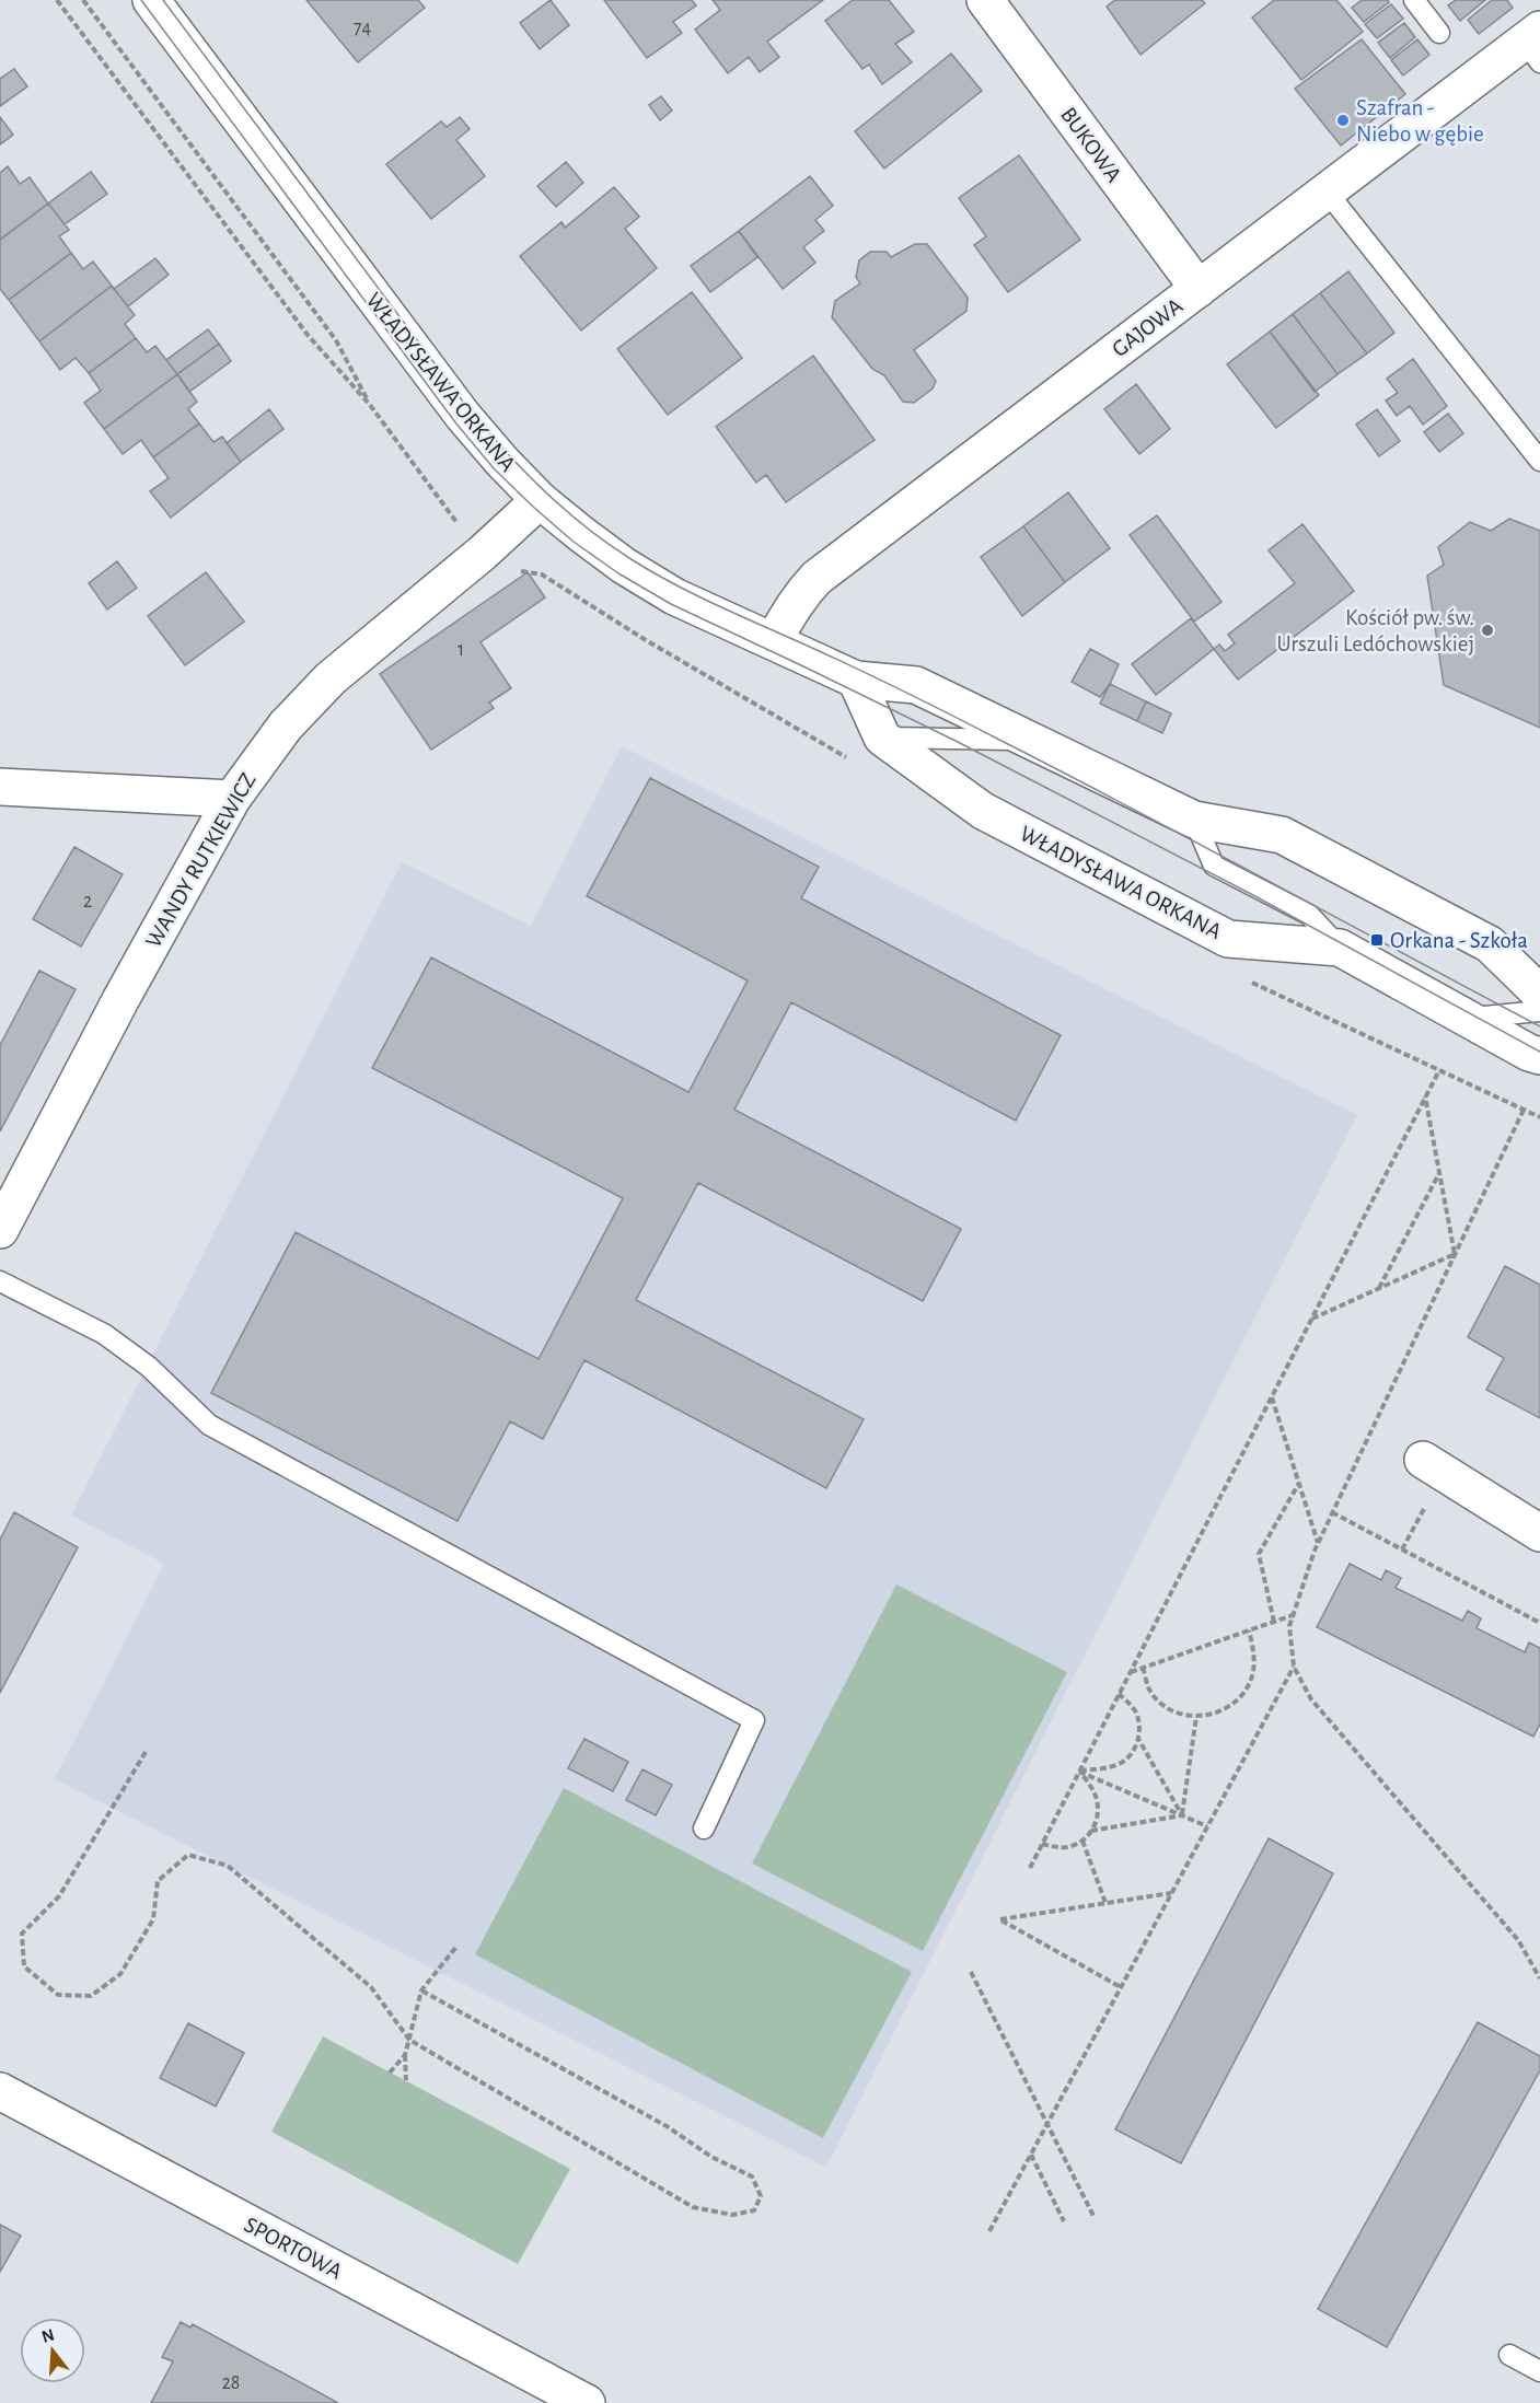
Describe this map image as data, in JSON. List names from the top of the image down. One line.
{"streets":{"street":["BUKOWA","GAJOWA","WŁADYSŁAWA ORKANA","WANDY RUTKIEWICZ","SPORTOWA"]},"crossings":[["BUKOWA","GAJOWA"],["GAJOWA","WŁADYSŁAWA ORKANA"],["WŁADYSŁAWA ORKANA","WANDY RUTKIEWICZ"]],"places":{"other":["Szafran - Niebo w gębie","Kościół pw. św. Urszuli Ledóchowskiej"],"transit":["Orkana - Szkoła"]},"house_numbers":["74","1","2","28"],"north":"top"}
